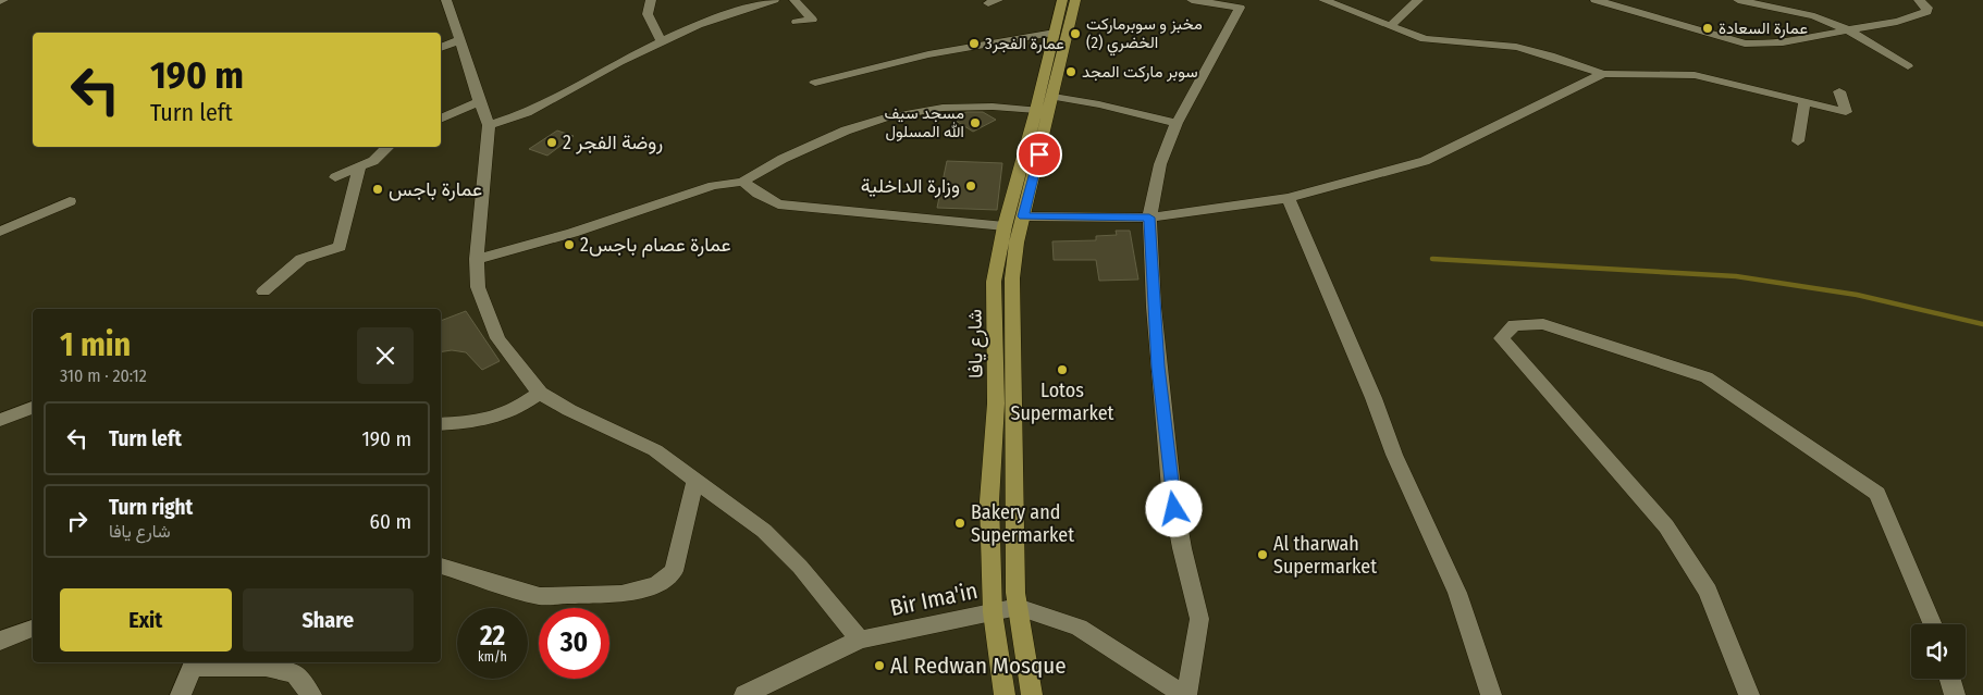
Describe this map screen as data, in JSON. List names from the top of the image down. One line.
{"streets":{"main road":["شارع يافا"],"street":["Bir Ima'in"]},"crossings":[["شارع يافا","Bir Ima'in"]],"places":["عمارة السعادة","مخبز و سوبرماركت الخضري (2)","عمارة الفجر3","سوبر ماركت المجد","مسجد سيف الله المسلول","روضة الفجر 2","وزارة الداخلية","عمارة باجس","عمارة عصام باجس2","Lotos Supermarket","Bakery and Supermarket","Al tharwah Supermarket","Al Redwan Mosque"],"page":{"turn":["190 m","Turn left"],"heading":["1 min","310 m · 20:12"],"list":[{"name":"Turn left","value":"190 m"},{"name":"Turn right","note":"شارع يافا","value":"60 m"}],"buttons":["Exit","Share"],"speed":"22 km/h","limit":"30"}}
